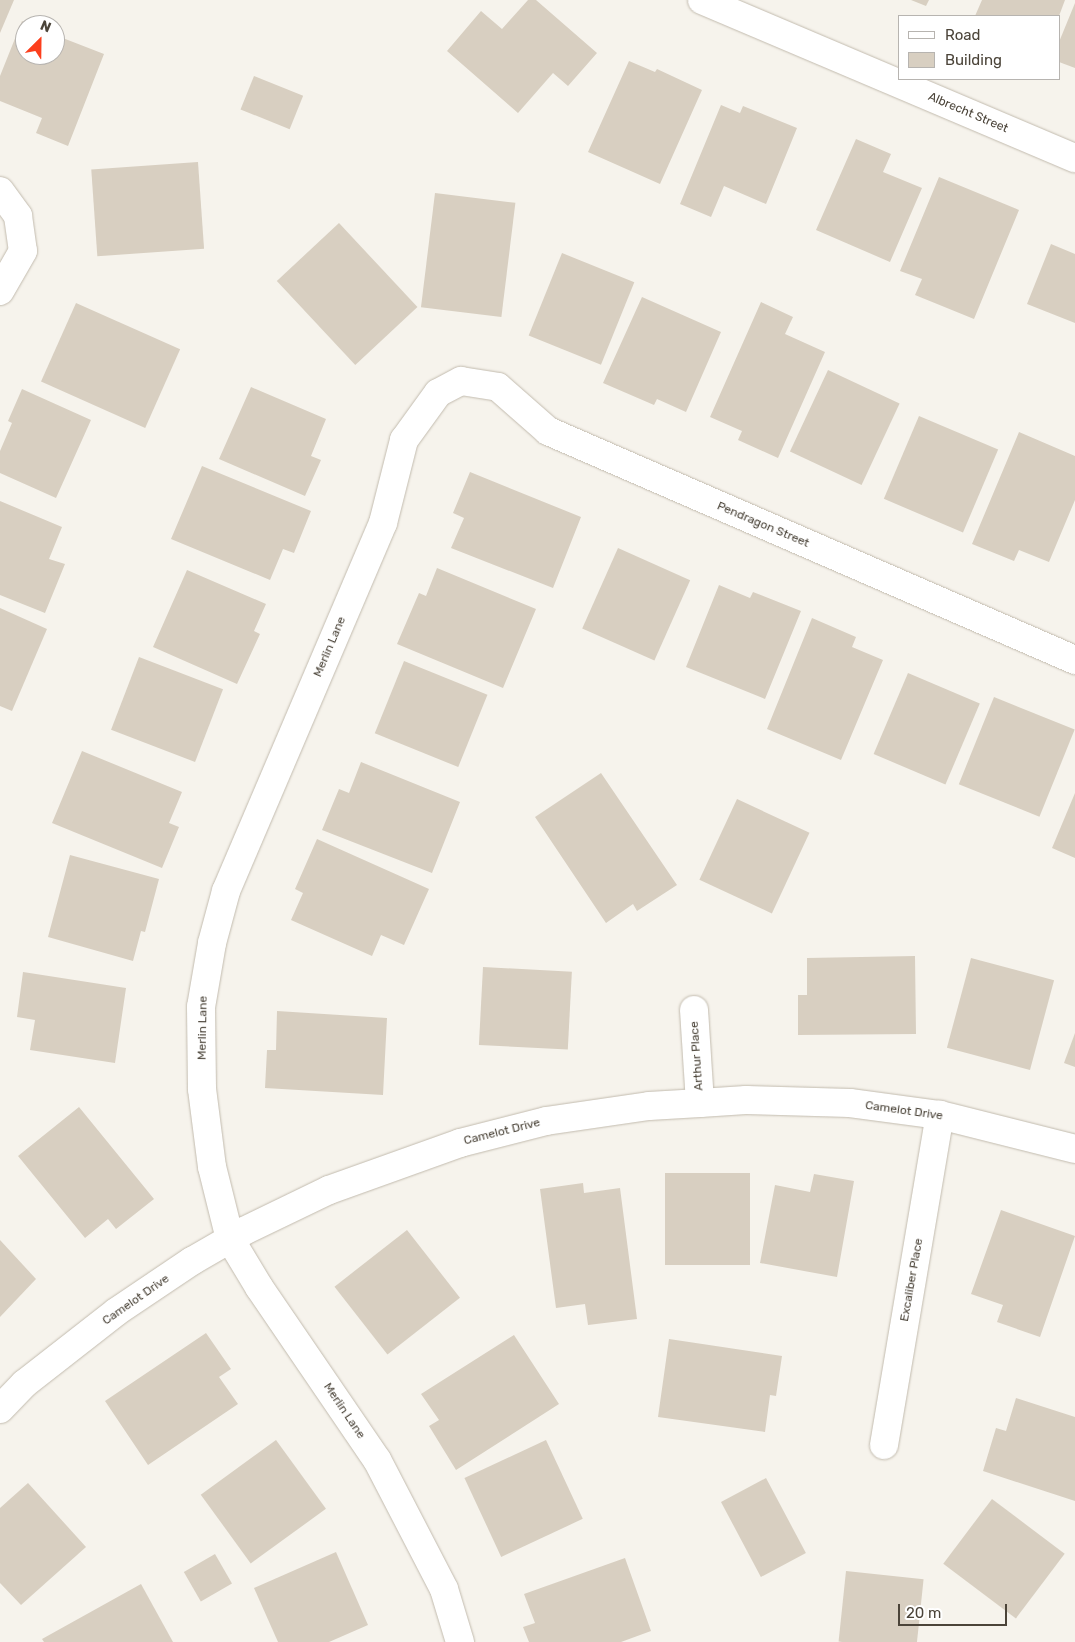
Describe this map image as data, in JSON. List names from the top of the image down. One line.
{"streets":{"street":["Albrecht Street","Pendragon Street","Merlin Lane","Arthur Place","Camelot Drive","Excaliber Place"]},"crossings":[["Pendragon Street","Merlin Lane"],["Merlin Lane","Camelot Drive"],["Arthur Place","Camelot Drive"],["Camelot Drive","Excaliber Place"]],"legend":["Road","Building"],"scale_bar":"20 m","north":"top right"}
